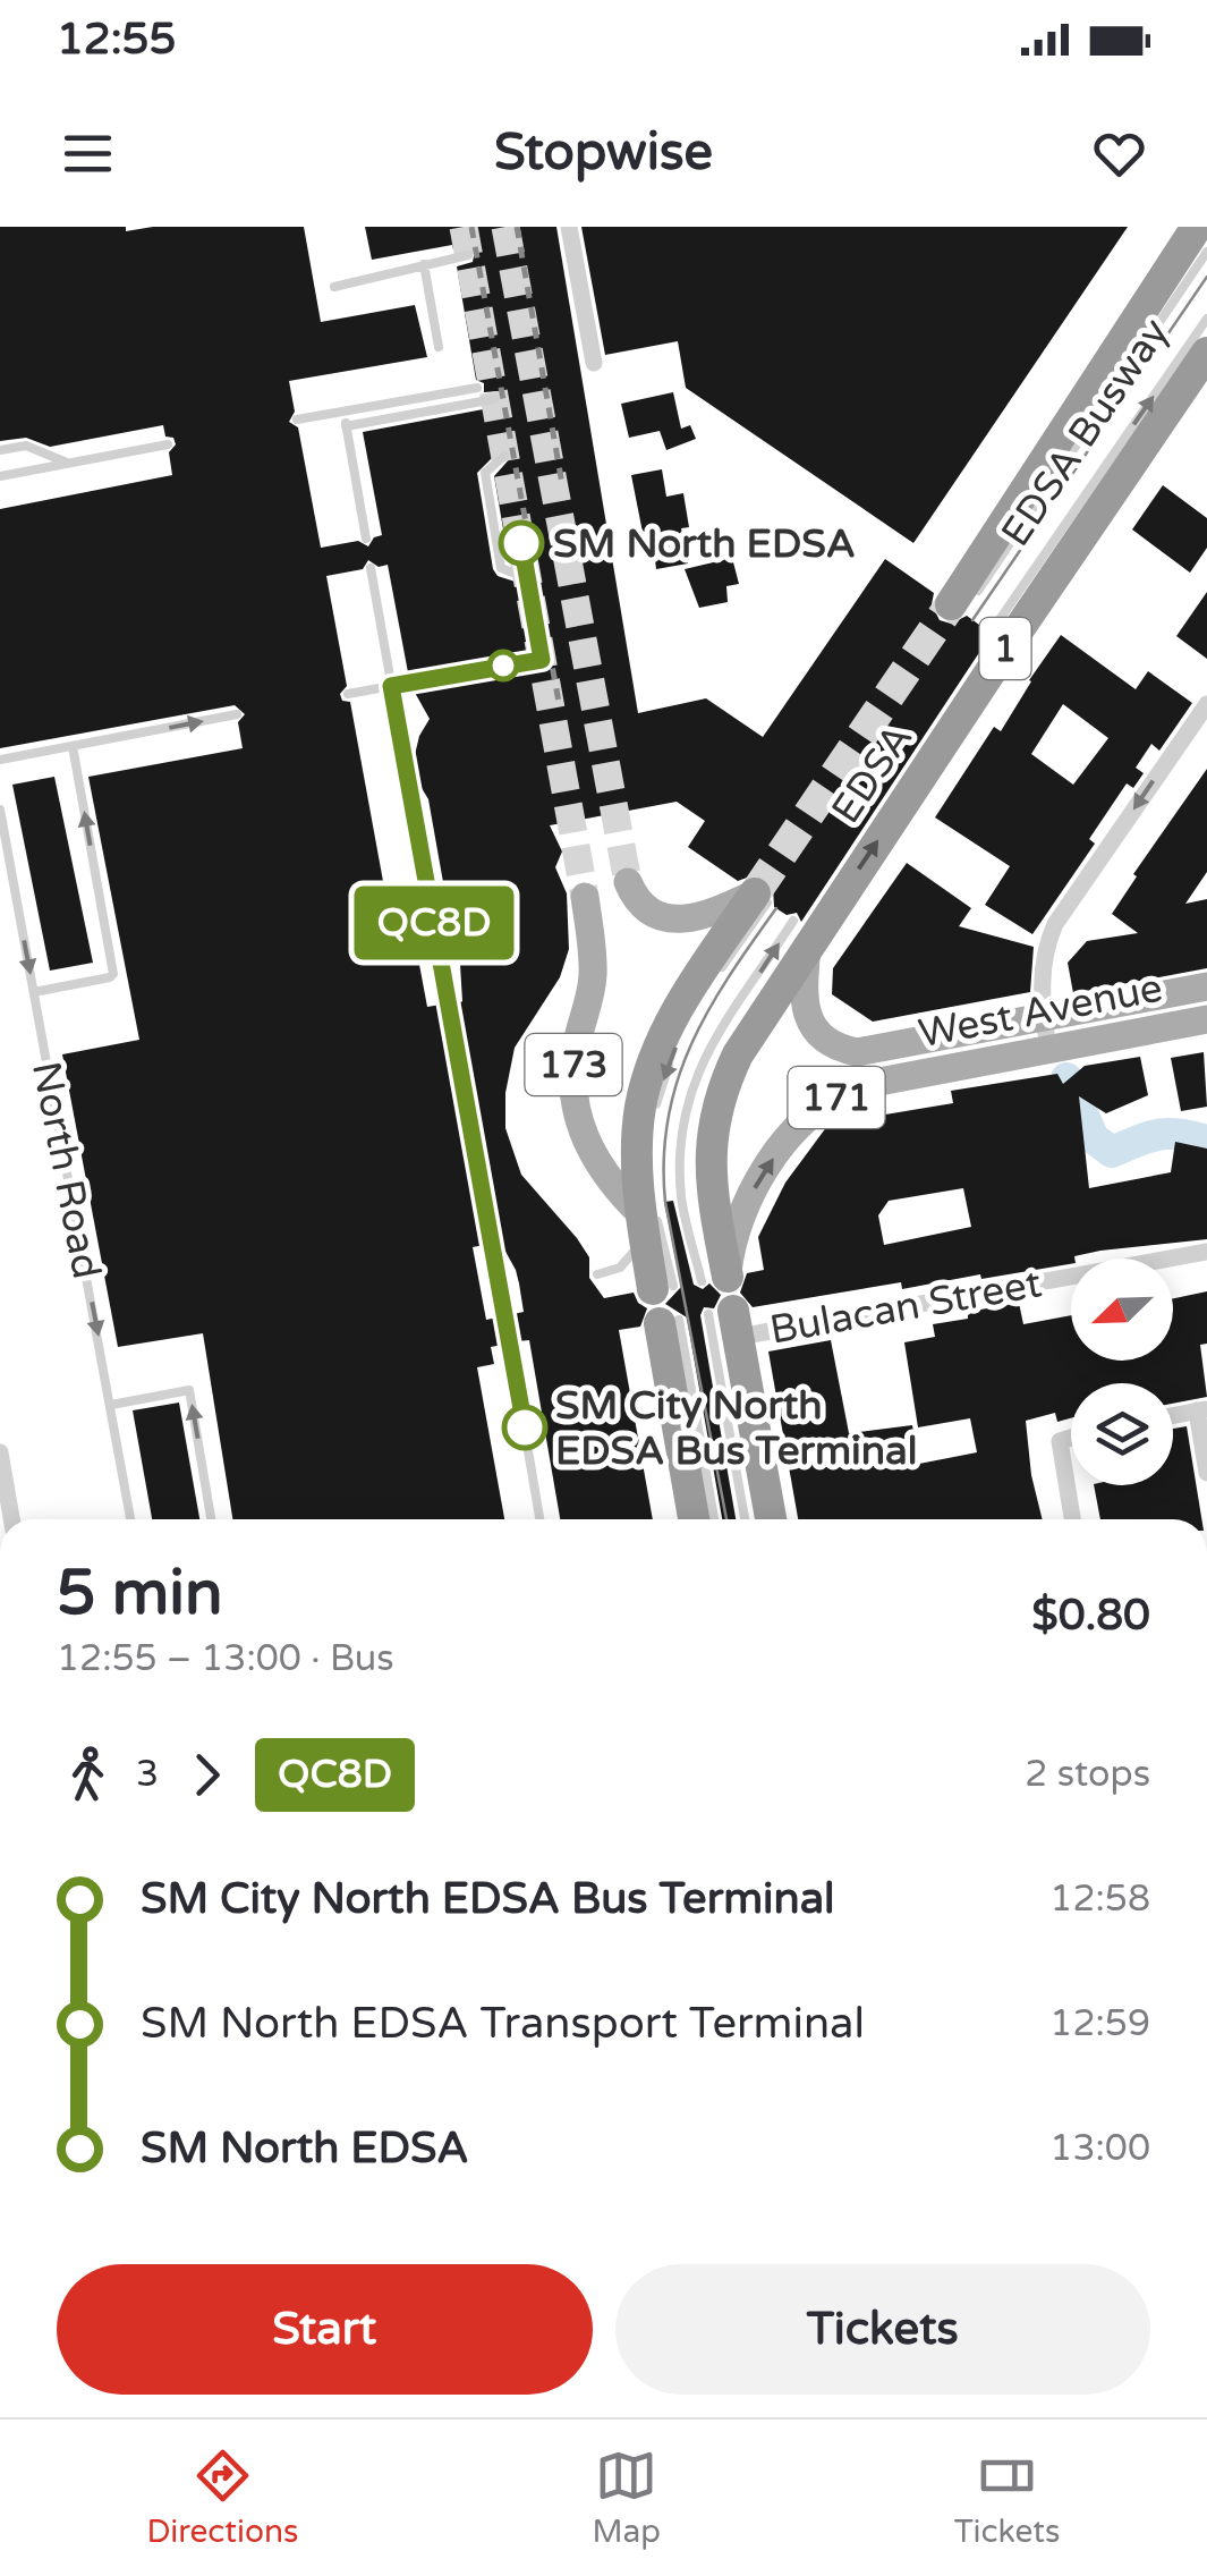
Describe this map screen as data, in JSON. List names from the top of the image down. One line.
{"streets":{"highway":["1","EDSA"],"main road":["West Avenue","173","171"],"street":["Bulacan Street"],"lane":["EDSA Busway","North Road"]},"crossings":[["EDSA Busway","1"],["EDSA","West Avenue"]],"one_way":["West Avenue","North Road"],"places":["SM North EDSA","SM City North EDSA Bus Terminal"],"lines":["bus line QC8D"],"north":"bottom left","page":{"status":"12:55","header":"Stopwise","on_map":"QC8D","heading":["5 min","12:55 – 13:00 · Bus","$0.80"],"legs":["3","QC8D","2 stops"],"list":[{"name":"SM City North EDSA Bus Terminal","value":"12:58"},{"name":"SM North EDSA Transport Terminal","value":"12:59"},{"name":"SM North EDSA","value":"13:00"}],"buttons":["Start","Tickets"],"tabs":["Directions","Map","Tickets"]}}
